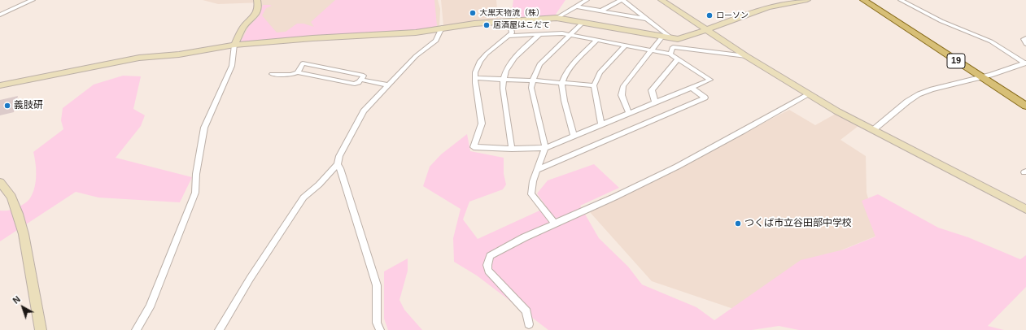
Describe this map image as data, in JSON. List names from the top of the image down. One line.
{"streets":{"main road":["19"]},"places":["大黒天物流（株）","ローソン","居酒屋はこだて","義肢研","つくば市立谷田部中学校"],"north":"top left"}
